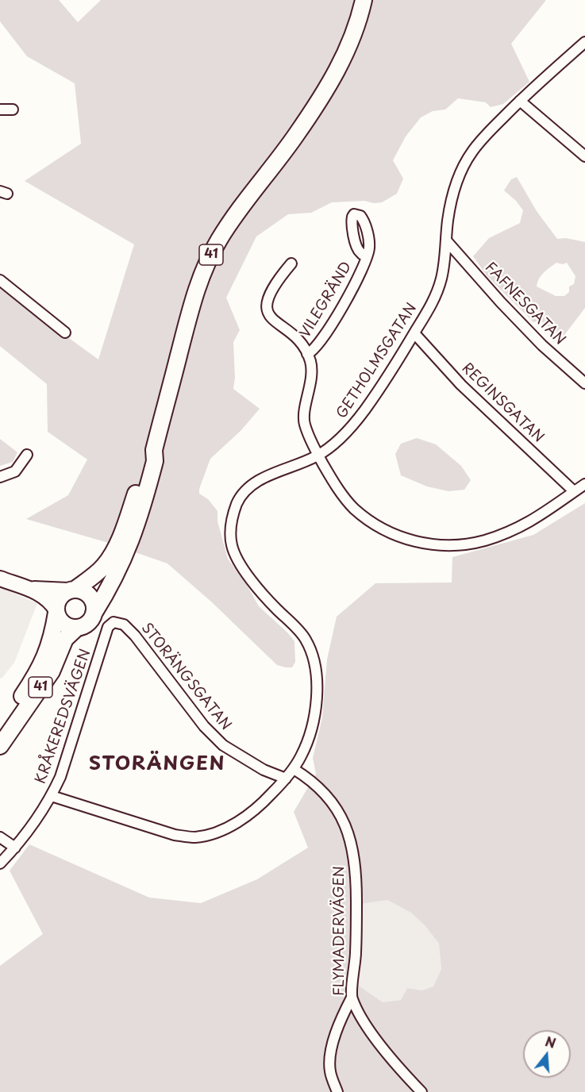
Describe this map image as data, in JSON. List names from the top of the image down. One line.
{"streets":{"main road":["41"],"street":["VILEGRÄND","FAFNESGATAN","GETHOLMSGATAN","REGINSGATAN","STORÄNGSGATAN","KRÅKEREDSVÄGEN","FLYMADERVÄGEN"]},"crossings":[["FAFNESGATAN","GETHOLMSGATAN"],["GETHOLMSGATAN","REGINSGATAN"],["GETHOLMSGATAN","STORÄNGSGATAN"],["GETHOLMSGATAN","KRÅKEREDSVÄGEN"],["GETHOLMSGATAN","FLYMADERVÄGEN"],["STORÄNGSGATAN","KRÅKEREDSVÄGEN"]],"districts":["STORÄNGEN"],"north":"top"}
